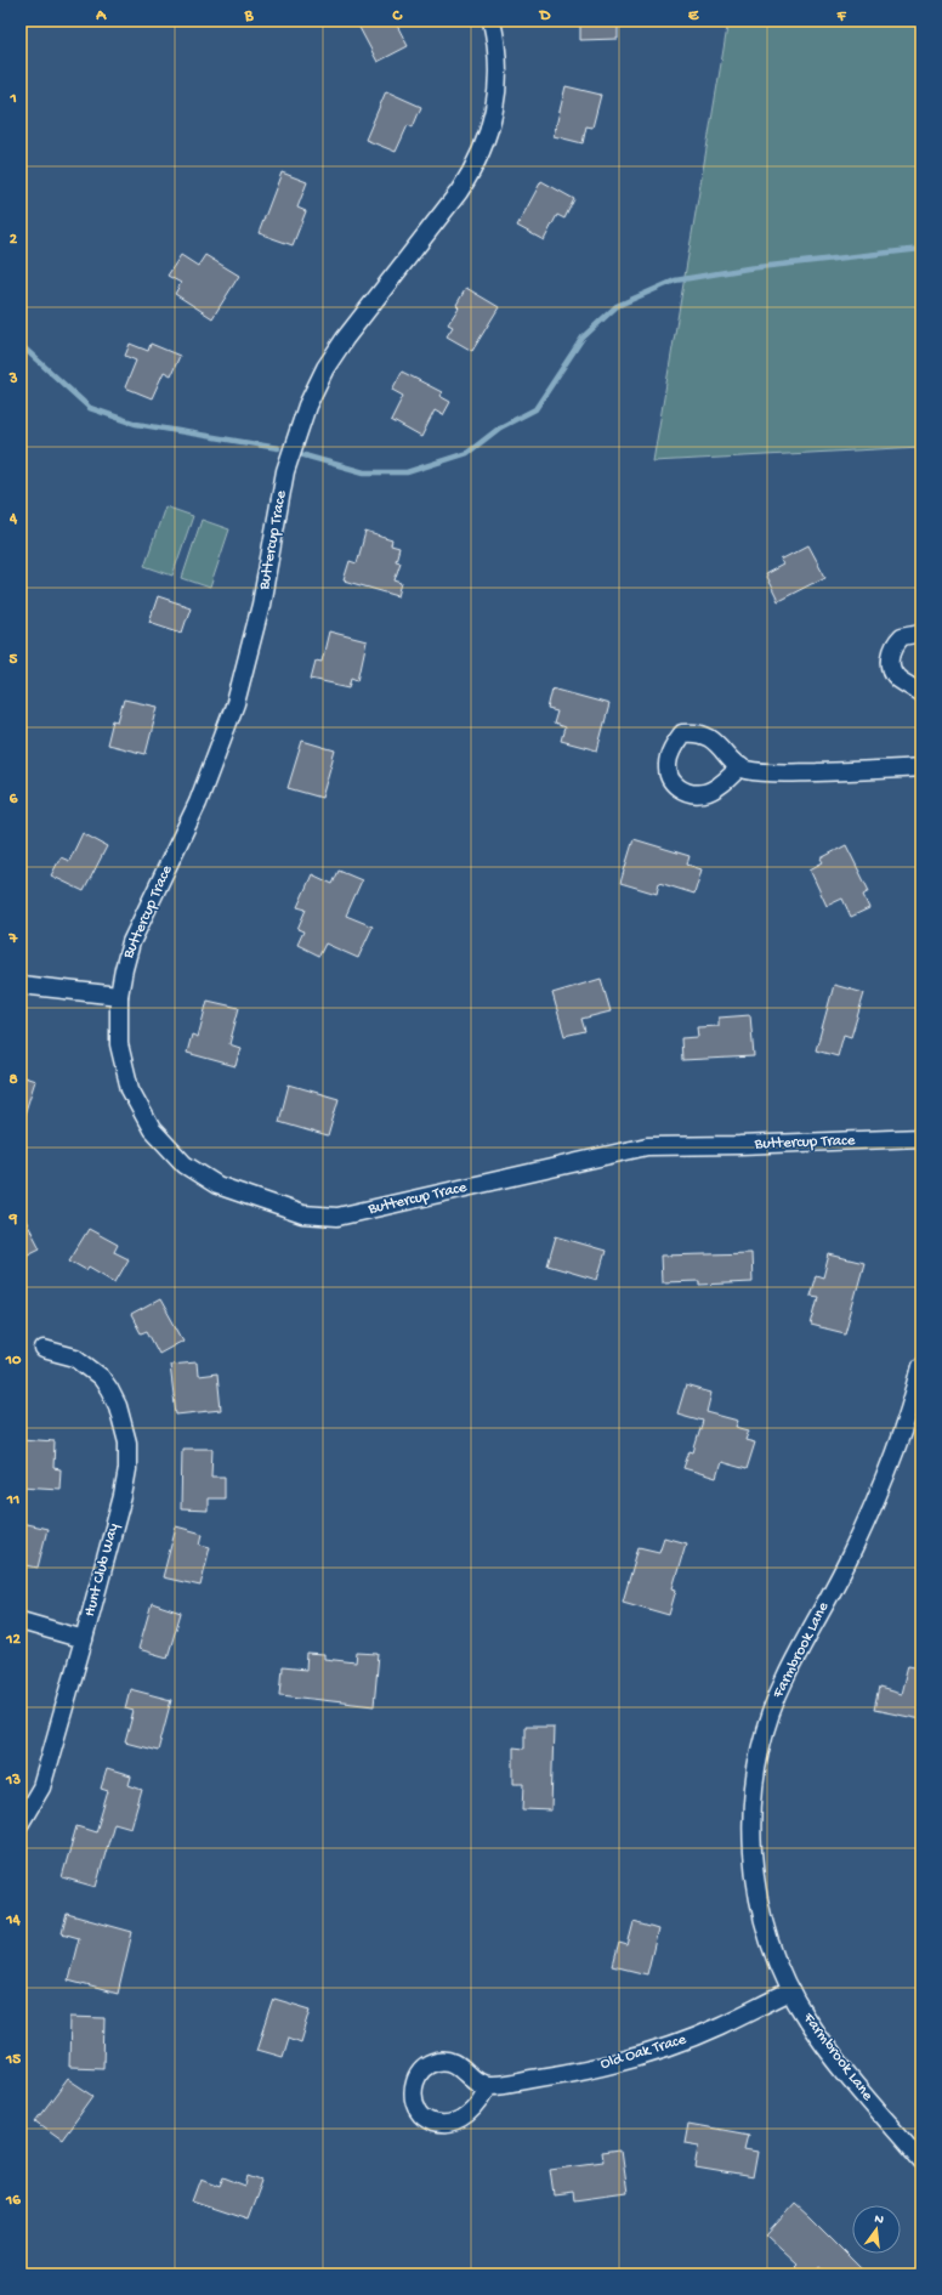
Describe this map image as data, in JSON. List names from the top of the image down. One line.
{"streets":{"street":["Buttercup Trace","Hunt Club Way","Farmbrook Lane","Old Oak Trace"]},"crossings":[["Farmbrook Lane","Old Oak Trace"]],"north":"top","grid":{"columns":["A","B","C","D","E","F"],"rows":["1","2","3","4","5","6","7","8","9","10","11","12","13","14","15","16"]}}
